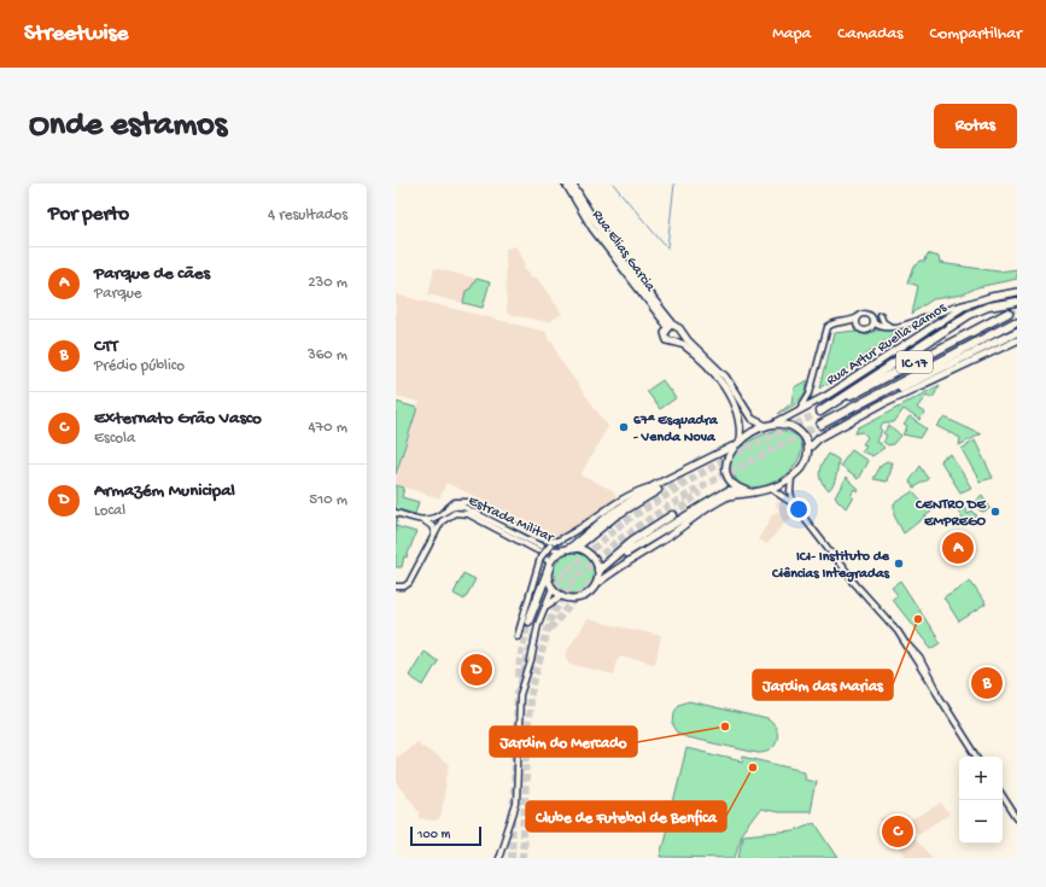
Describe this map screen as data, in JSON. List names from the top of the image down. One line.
{"streets":{"highway":["IC 17"],"main road":["Rua Elias Garcia","Rua Artur Ruella Ramos"],"street":["Estrada Militar"]},"places":["67ª Esquadra - Venda Nova","CENTRO DE EMPREGO","ICI- Instituto de Ciências Integradas","Jardim das Marias","Jardim do Mercado","Clube de Futebol de Benfica"],"scale_bar":"100 m","page":{"header":"Streetwise","nav":["Mapa","Camadas","Compartilhar"],"buttons":"Rotas","title":"Onde estamos","heading":["Por perto","4 resultados"],"list":[{"mark":"A","name":"Parque de cães","note":"Parque","value":"230 m"},{"mark":"B","name":"CTT","note":"Prédio público","value":"360 m"},{"mark":"C","name":"Externato Grão Vasco","note":"Escola","value":"470 m"},{"mark":"D","name":"Armazém Municipal","note":"Local","value":"510 m"}],"pins":["A","D","B","C"],"map_buttons":["+","−"],"scale":"100 m"}}
